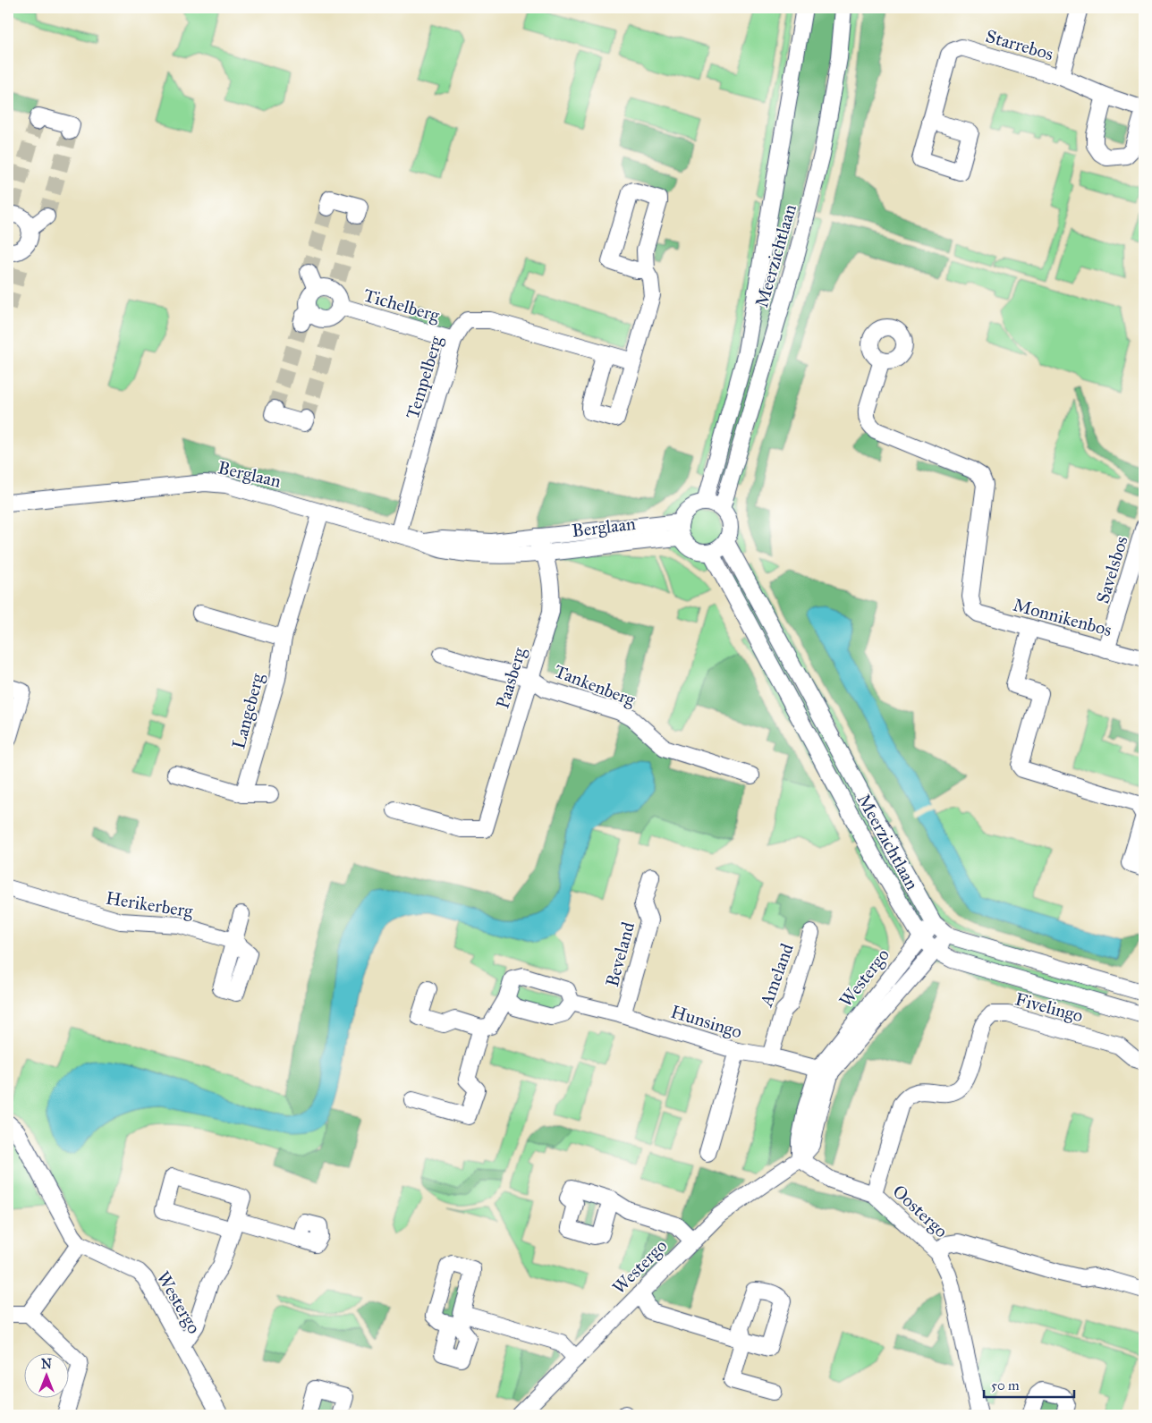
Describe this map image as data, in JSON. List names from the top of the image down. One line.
{"streets":{"street":["Starrebos","Meerzichtlaan","Tichelberg","Tempelberg","Berglaan","Savelsbos","Monnikenbos","Paasberg","Tankenberg","Langeberg","Herikerberg","Beveland","Ameland","Westergo","Fivelingo","Hunsingo","Oostergo"]},"crossings":[["Meerzichtlaan","Berglaan"],["Meerzichtlaan","Westergo"],["Tichelberg","Tempelberg"],["Tempelberg","Berglaan"],["Berglaan","Paasberg"],["Berglaan","Langeberg"],["Savelsbos","Monnikenbos"],["Paasberg","Tankenberg"],["Beveland","Hunsingo"],["Ameland","Hunsingo"],["Westergo","Hunsingo"],["Westergo","Oostergo"],["Fivelingo","Oostergo"]],"scale_bar":"50 m","north":"top"}
